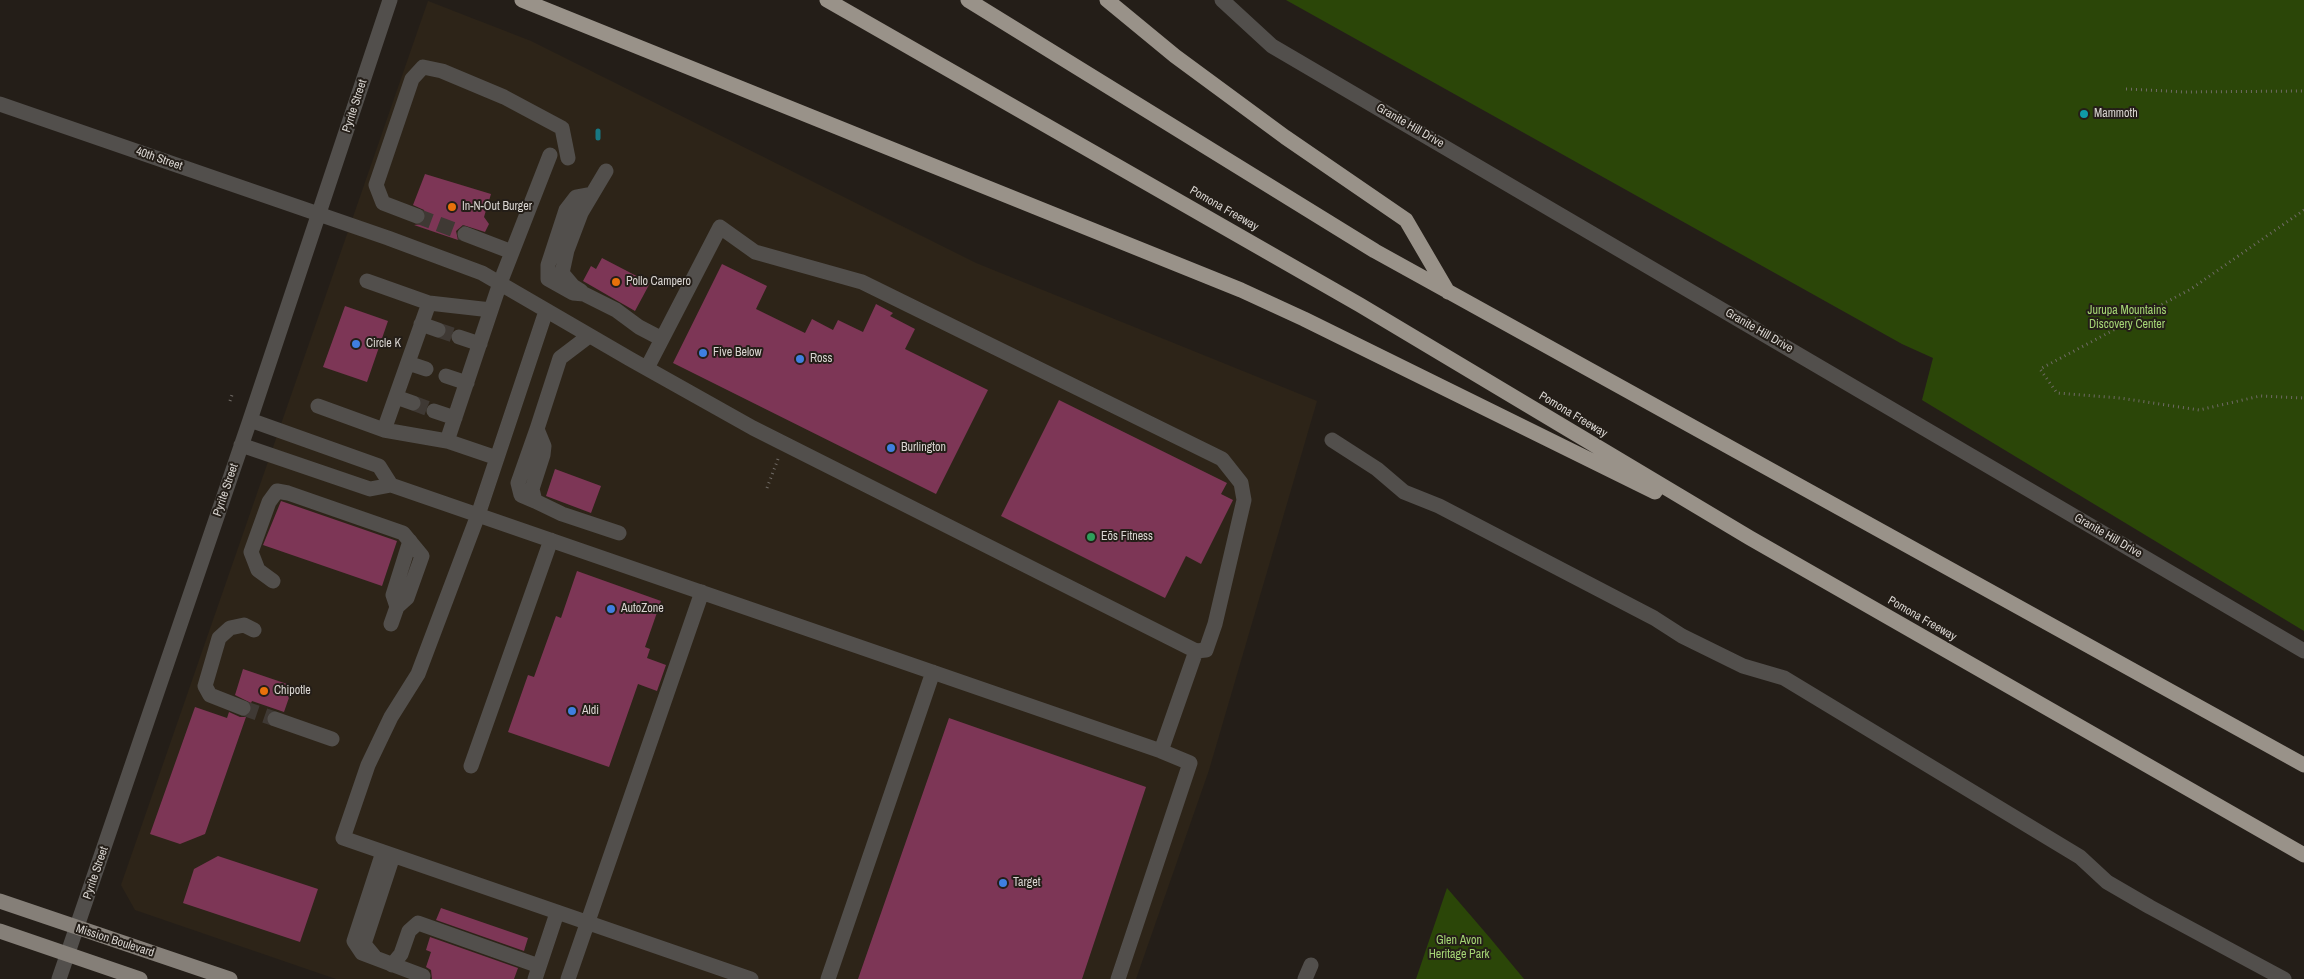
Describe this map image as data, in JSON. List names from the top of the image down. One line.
{"streets":{"highway":["Pomona Freeway"],"main road":["Mission Boulevard"],"street":["Pyrite Street","Granite Hill Drive","40th Street"]},"crossings":[["Pyrite Street","40th Street"],["Pyrite Street","Mission Boulevard"]],"parks":["Jurupa Mountains Discovery Center","Glen Avon Heritage Park"],"places":["Mammoth","In-N-Out Burger","Pollo Campero","Circle K","Five Below","Ross","Burlington","Eōs Fitness","AutoZone","Chipotle","Aldi","Target"]}
